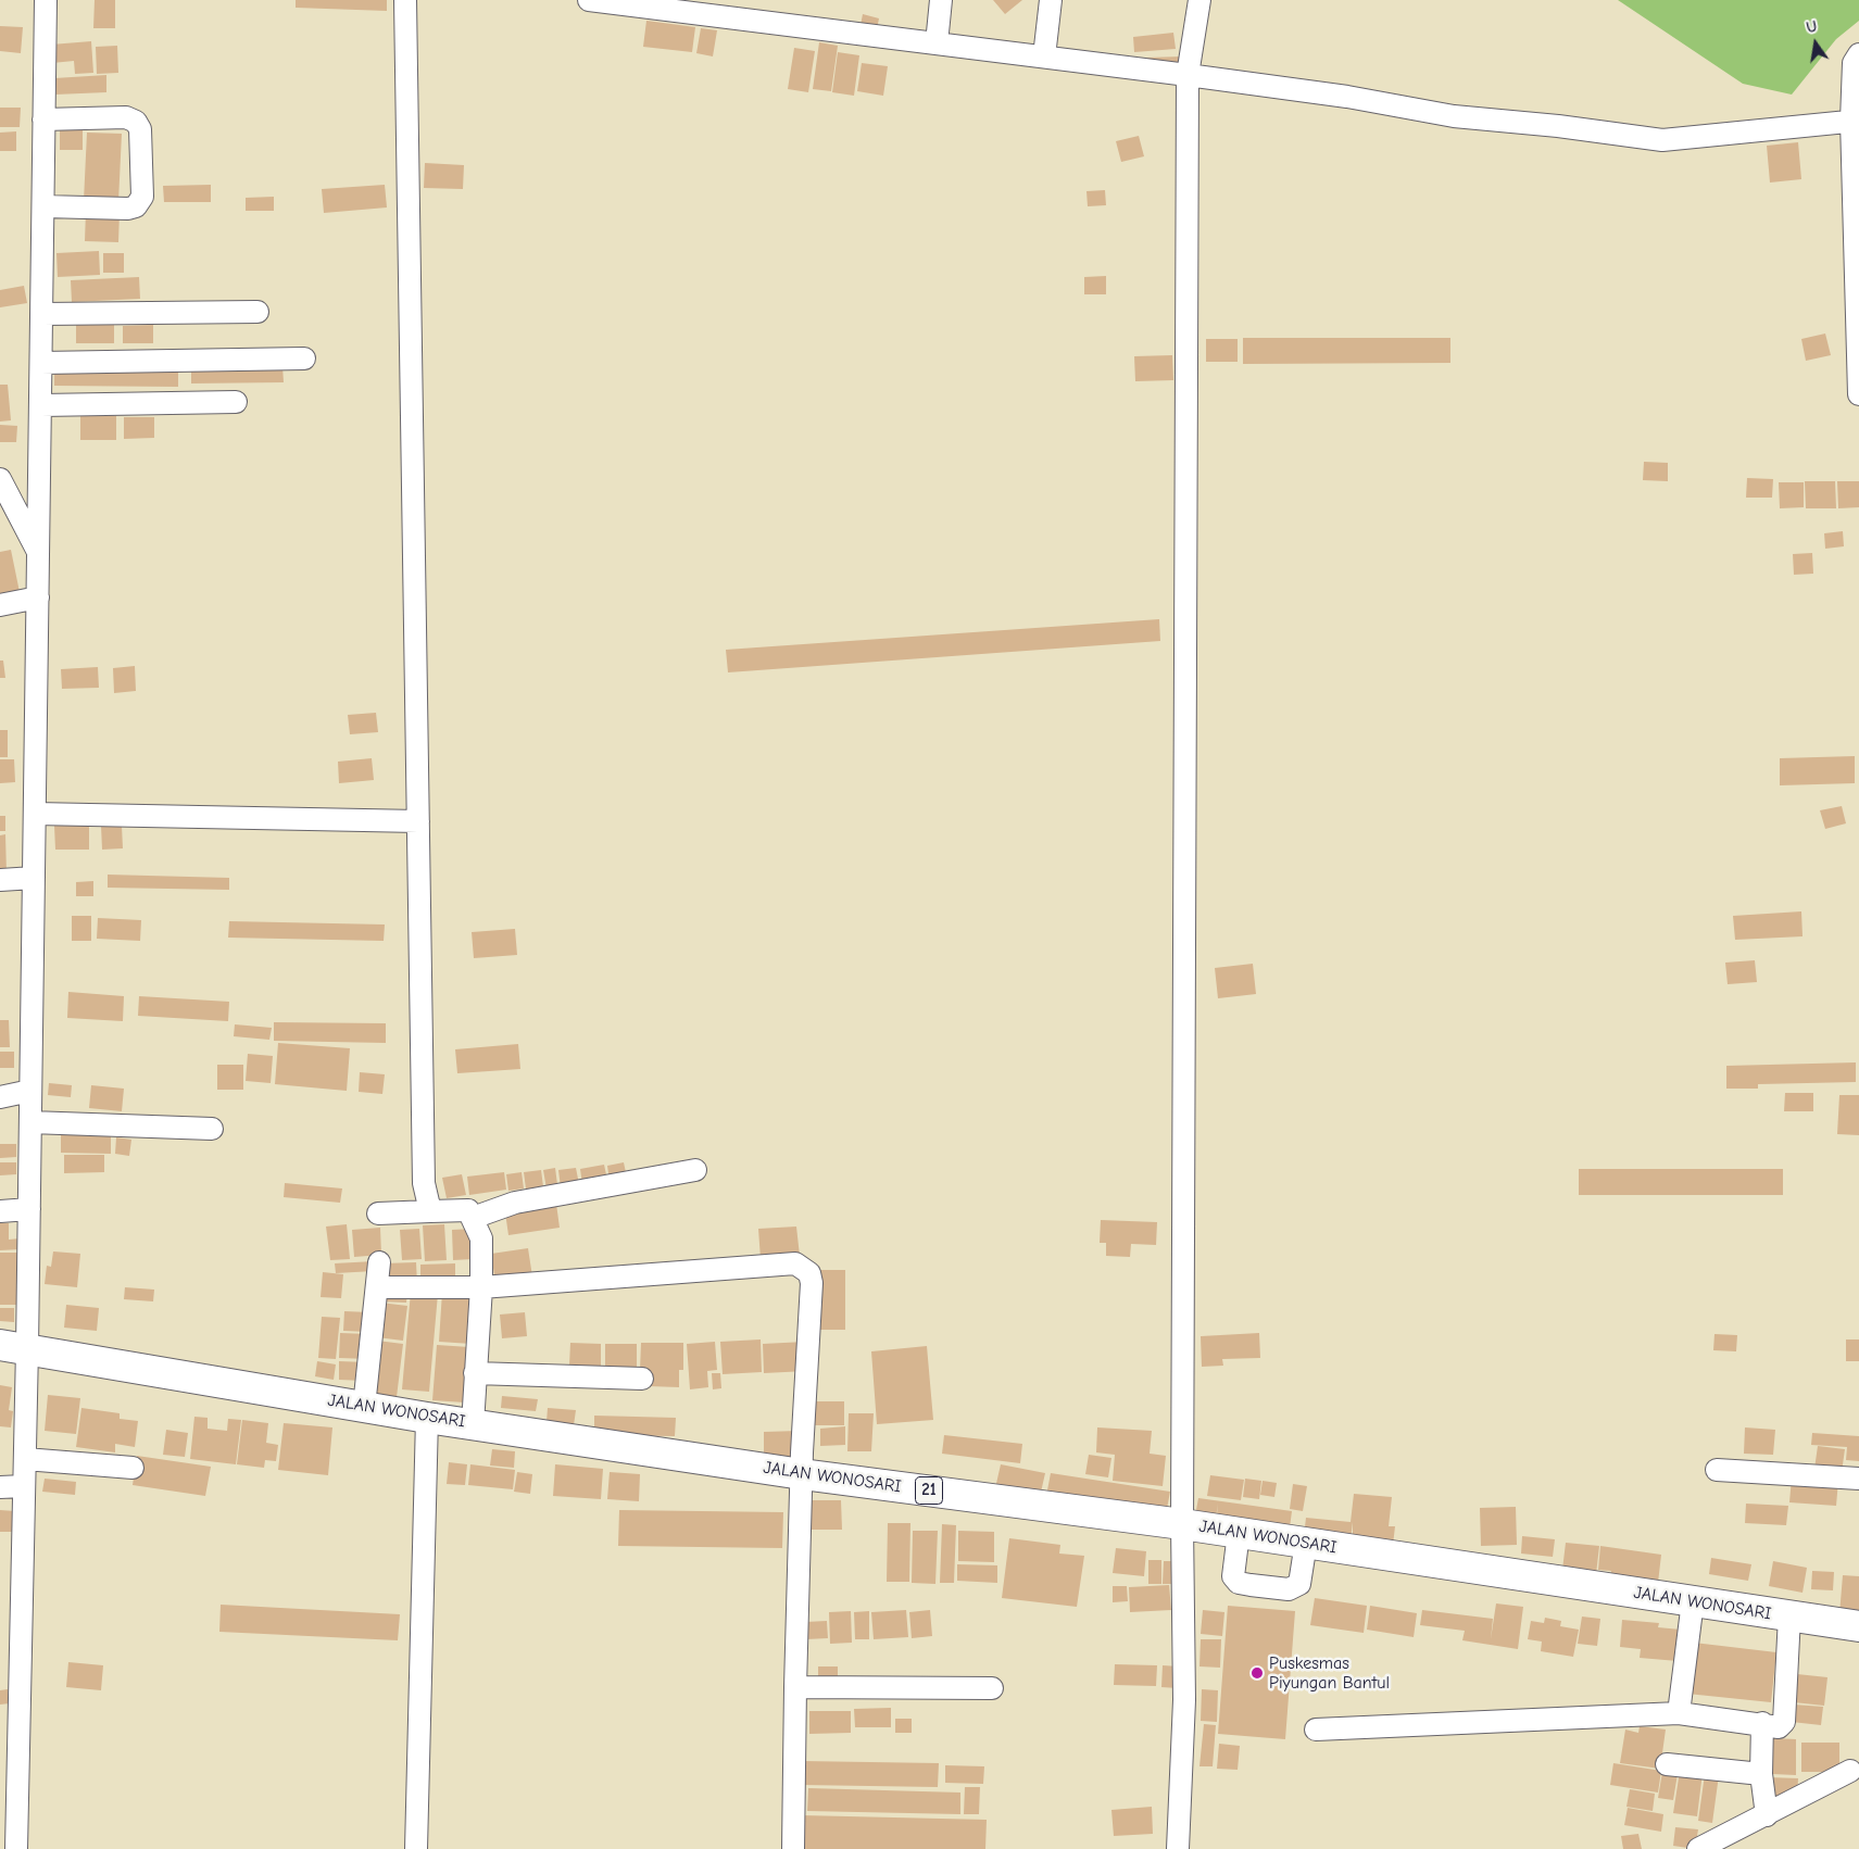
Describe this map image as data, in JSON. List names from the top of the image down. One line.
{"streets":{"highway":["JALAN WONOSARI","21"]},"places":["Puskesmas Piyungan Bantul"],"north":"top"}
